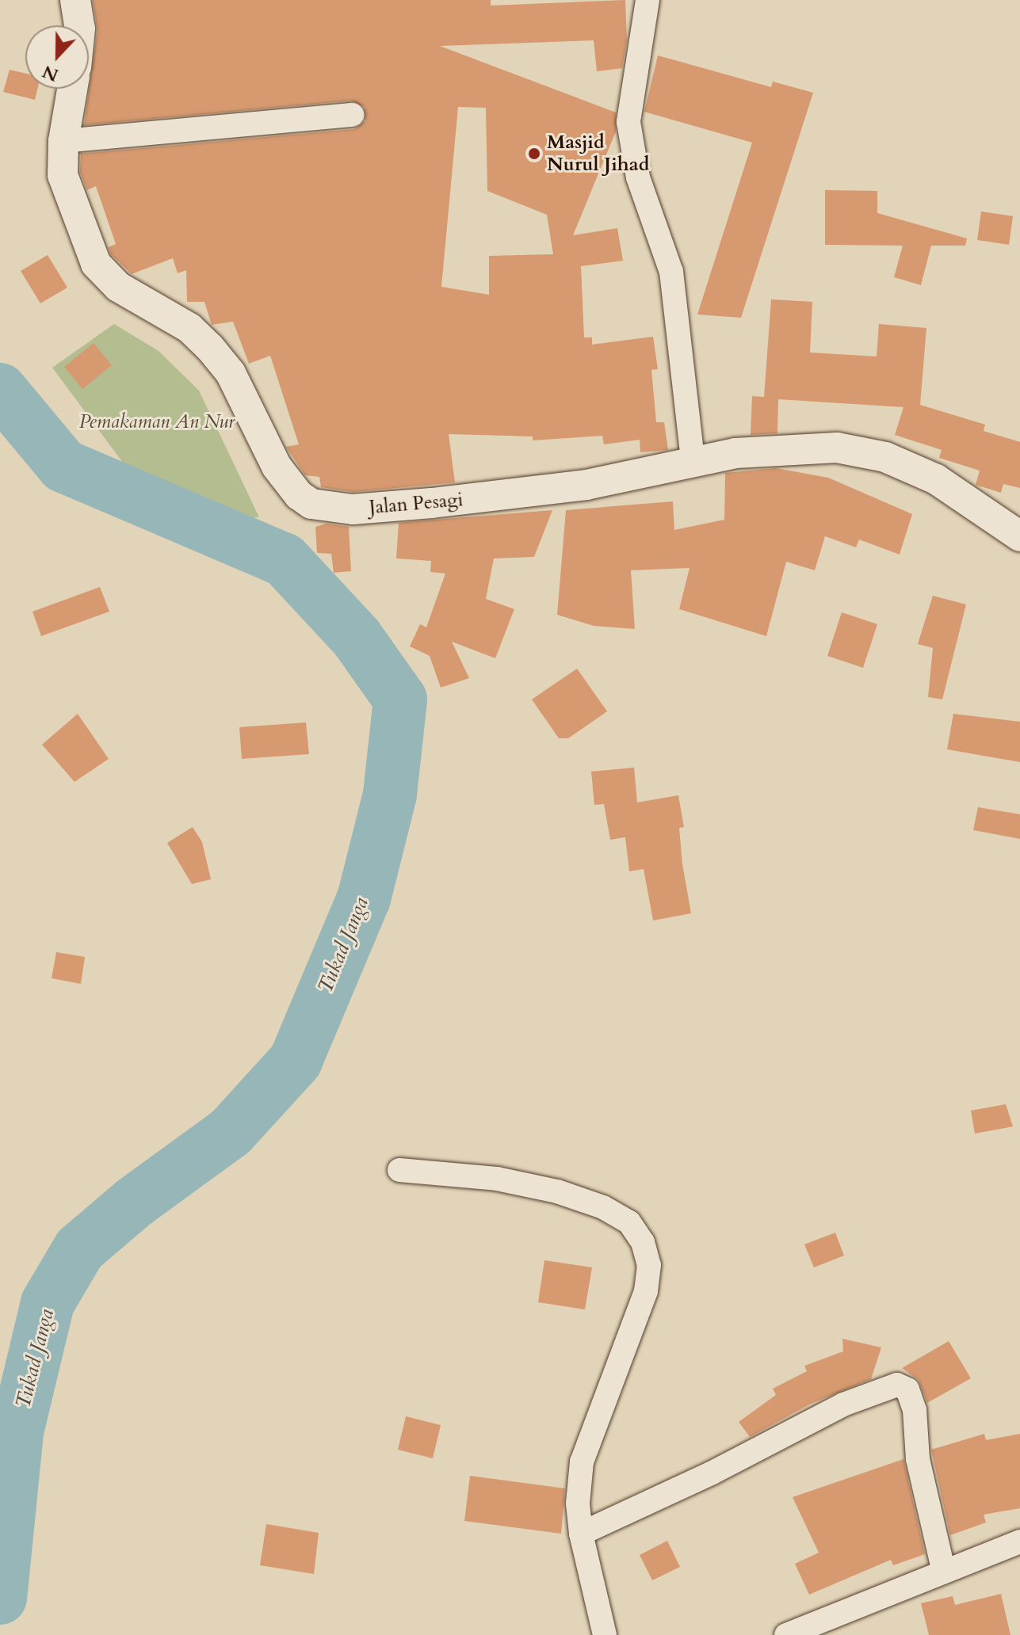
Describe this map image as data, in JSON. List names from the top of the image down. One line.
{"streets":{"street":["Jalan Pesagi"]},"water":["Tukad Janga"],"parks":["Pemakaman An Nur"],"places":["Masjid Nurul Jihad"],"north":"bottom"}
